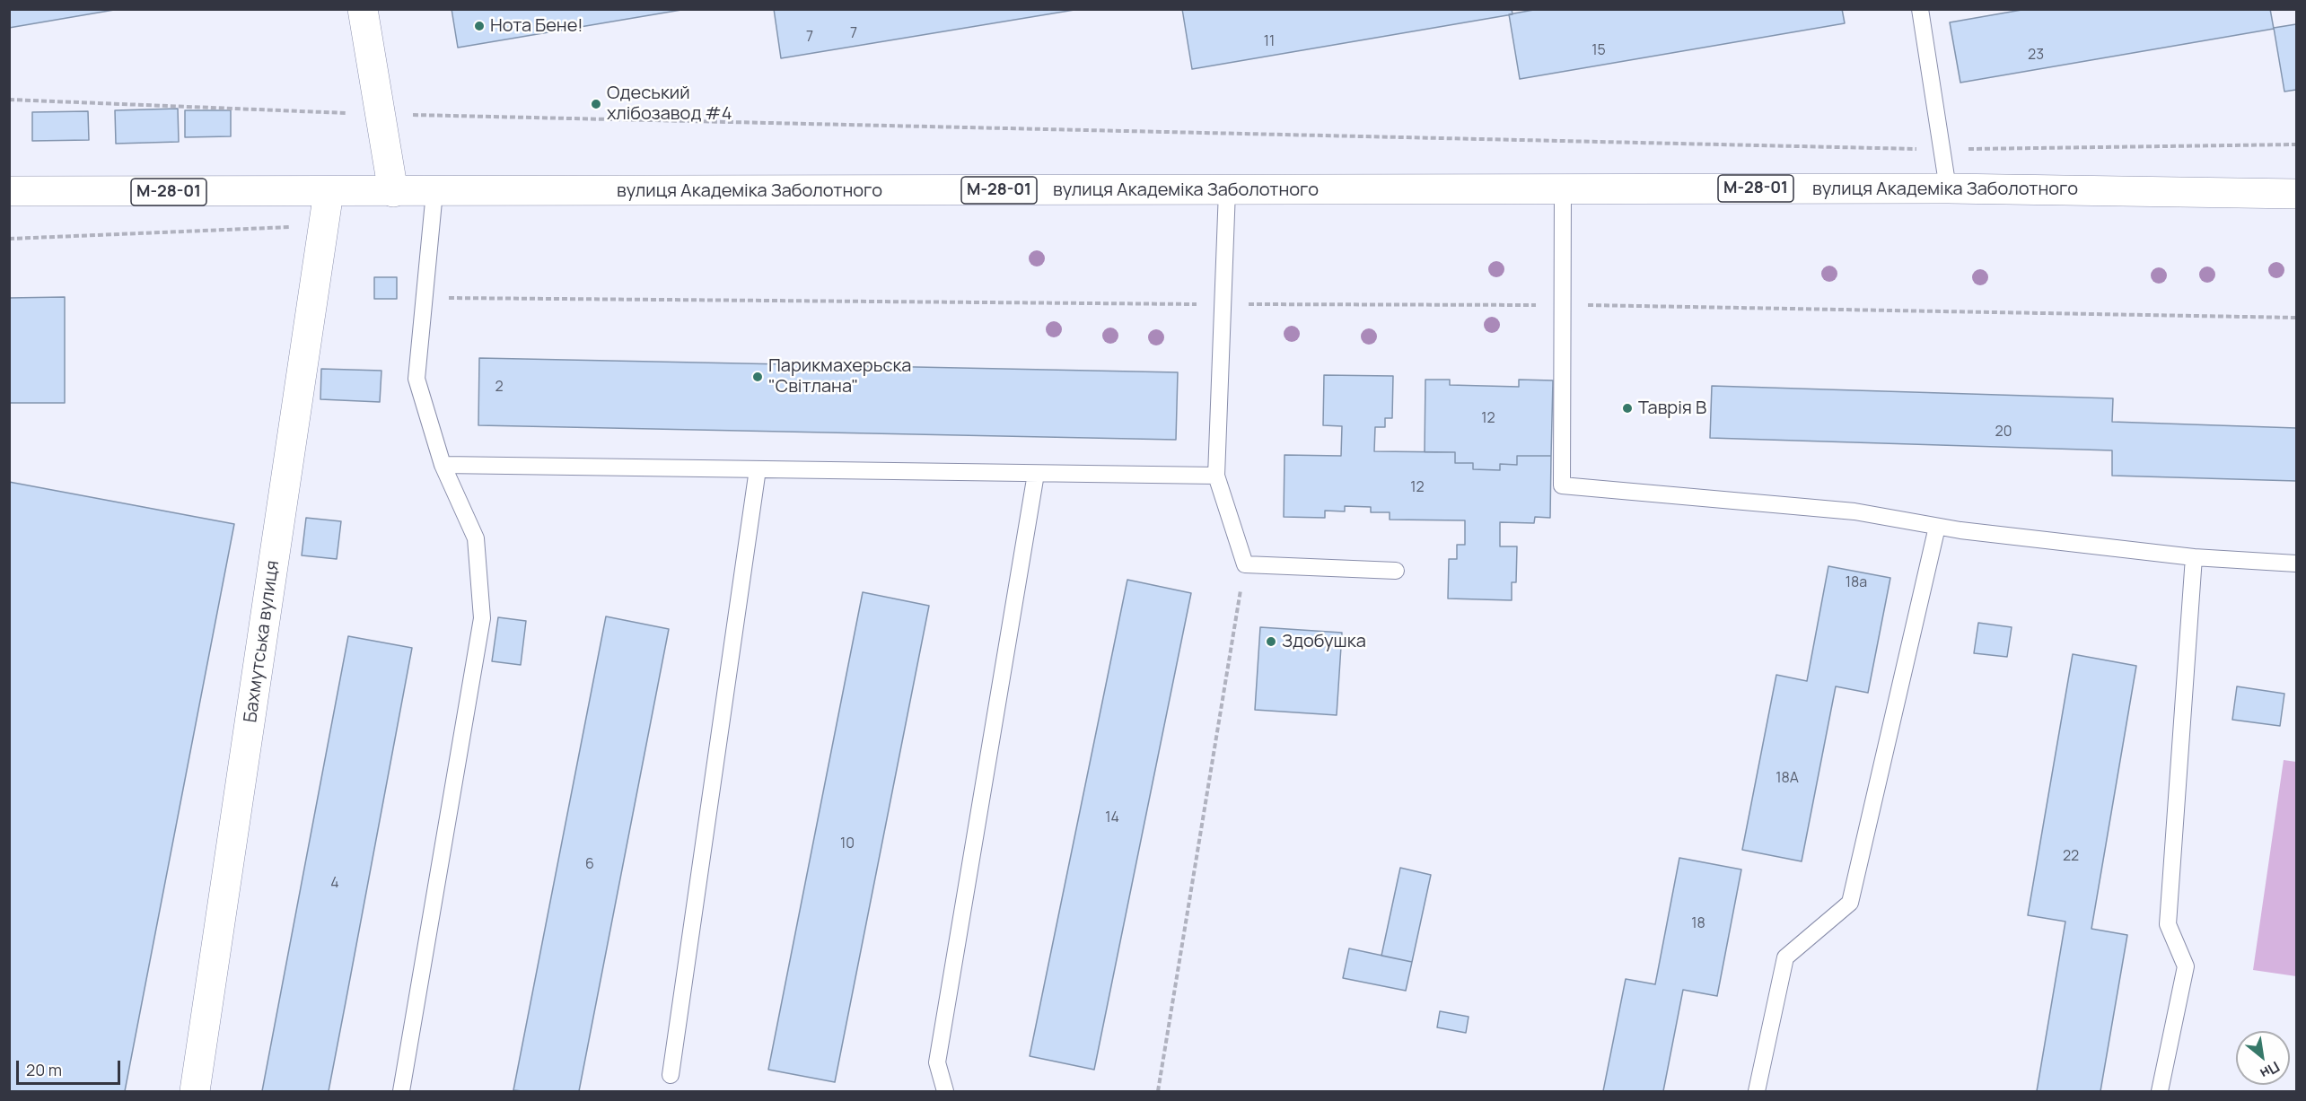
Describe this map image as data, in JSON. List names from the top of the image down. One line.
{"streets":{"main road":["М-28-01","вулиця Академіка Заболотного","Бахмутська вулиця"]},"crossings":[["вулиця Академіка Заболотного","Бахмутська вулиця"]],"places":["Нота Бене!","Одеський хлібозавод #4","Парикмахерьска \"Світлана\"","Таврія В","Здобушка"],"house_numbers":["7","7","11","15","23","2","12","20","12","18а","18А","14","10","22","6","4","18"],"scale_bar":"20 m","north":"bottom right"}
